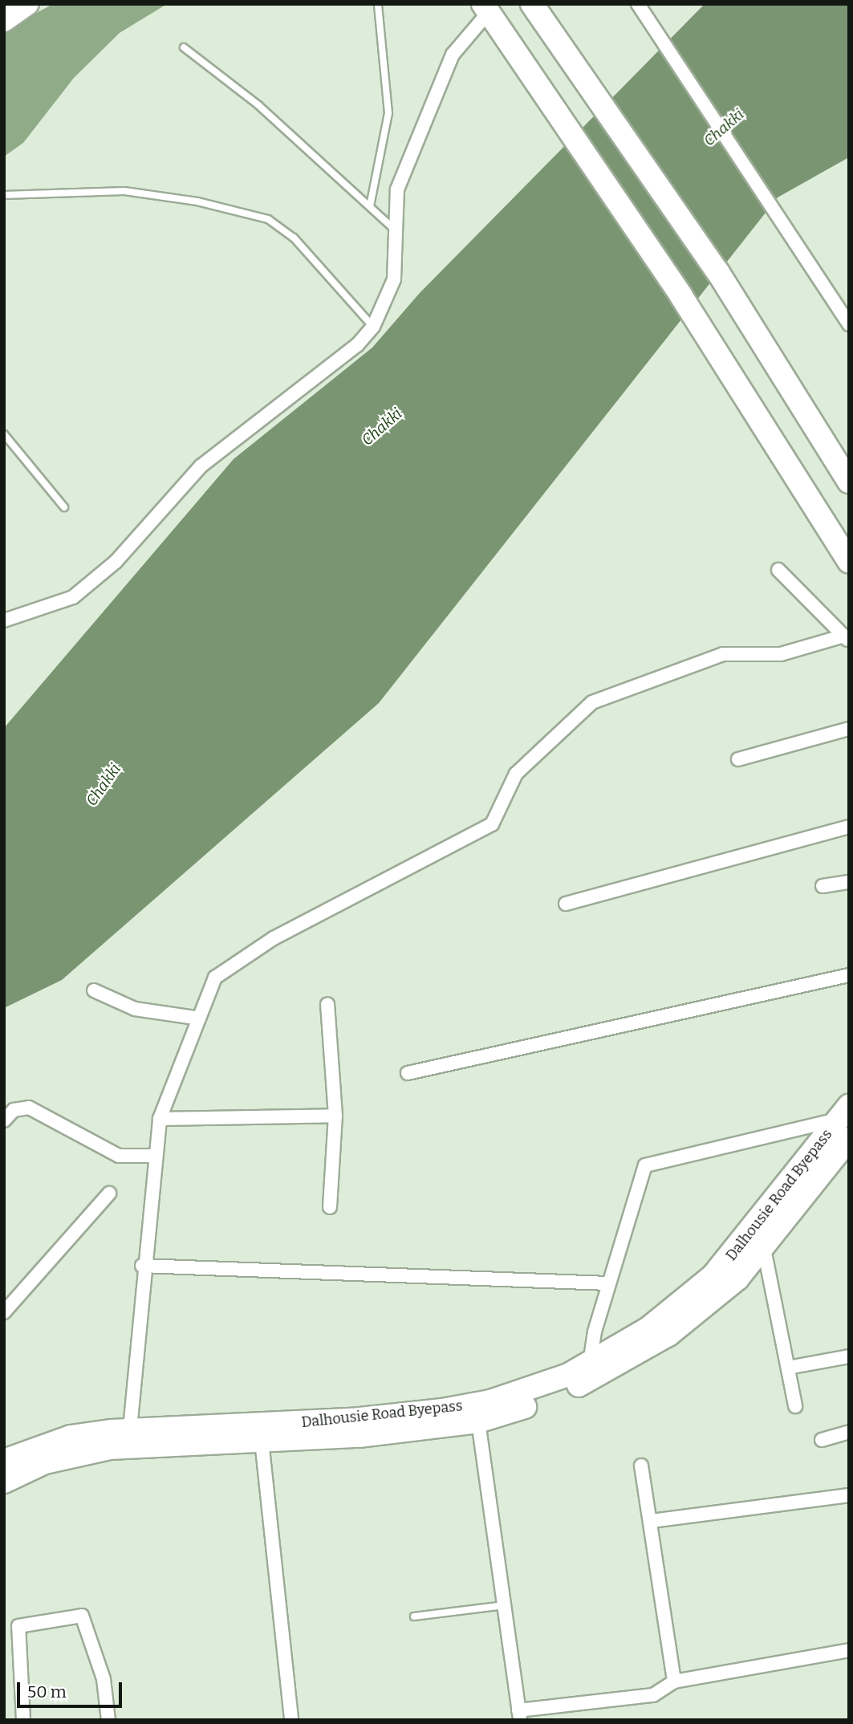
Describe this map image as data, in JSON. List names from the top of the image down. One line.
{"streets":{"highway":["Dalhousie Road Byepass"]},"water":["Chakki"],"scale_bar":"50 m"}
